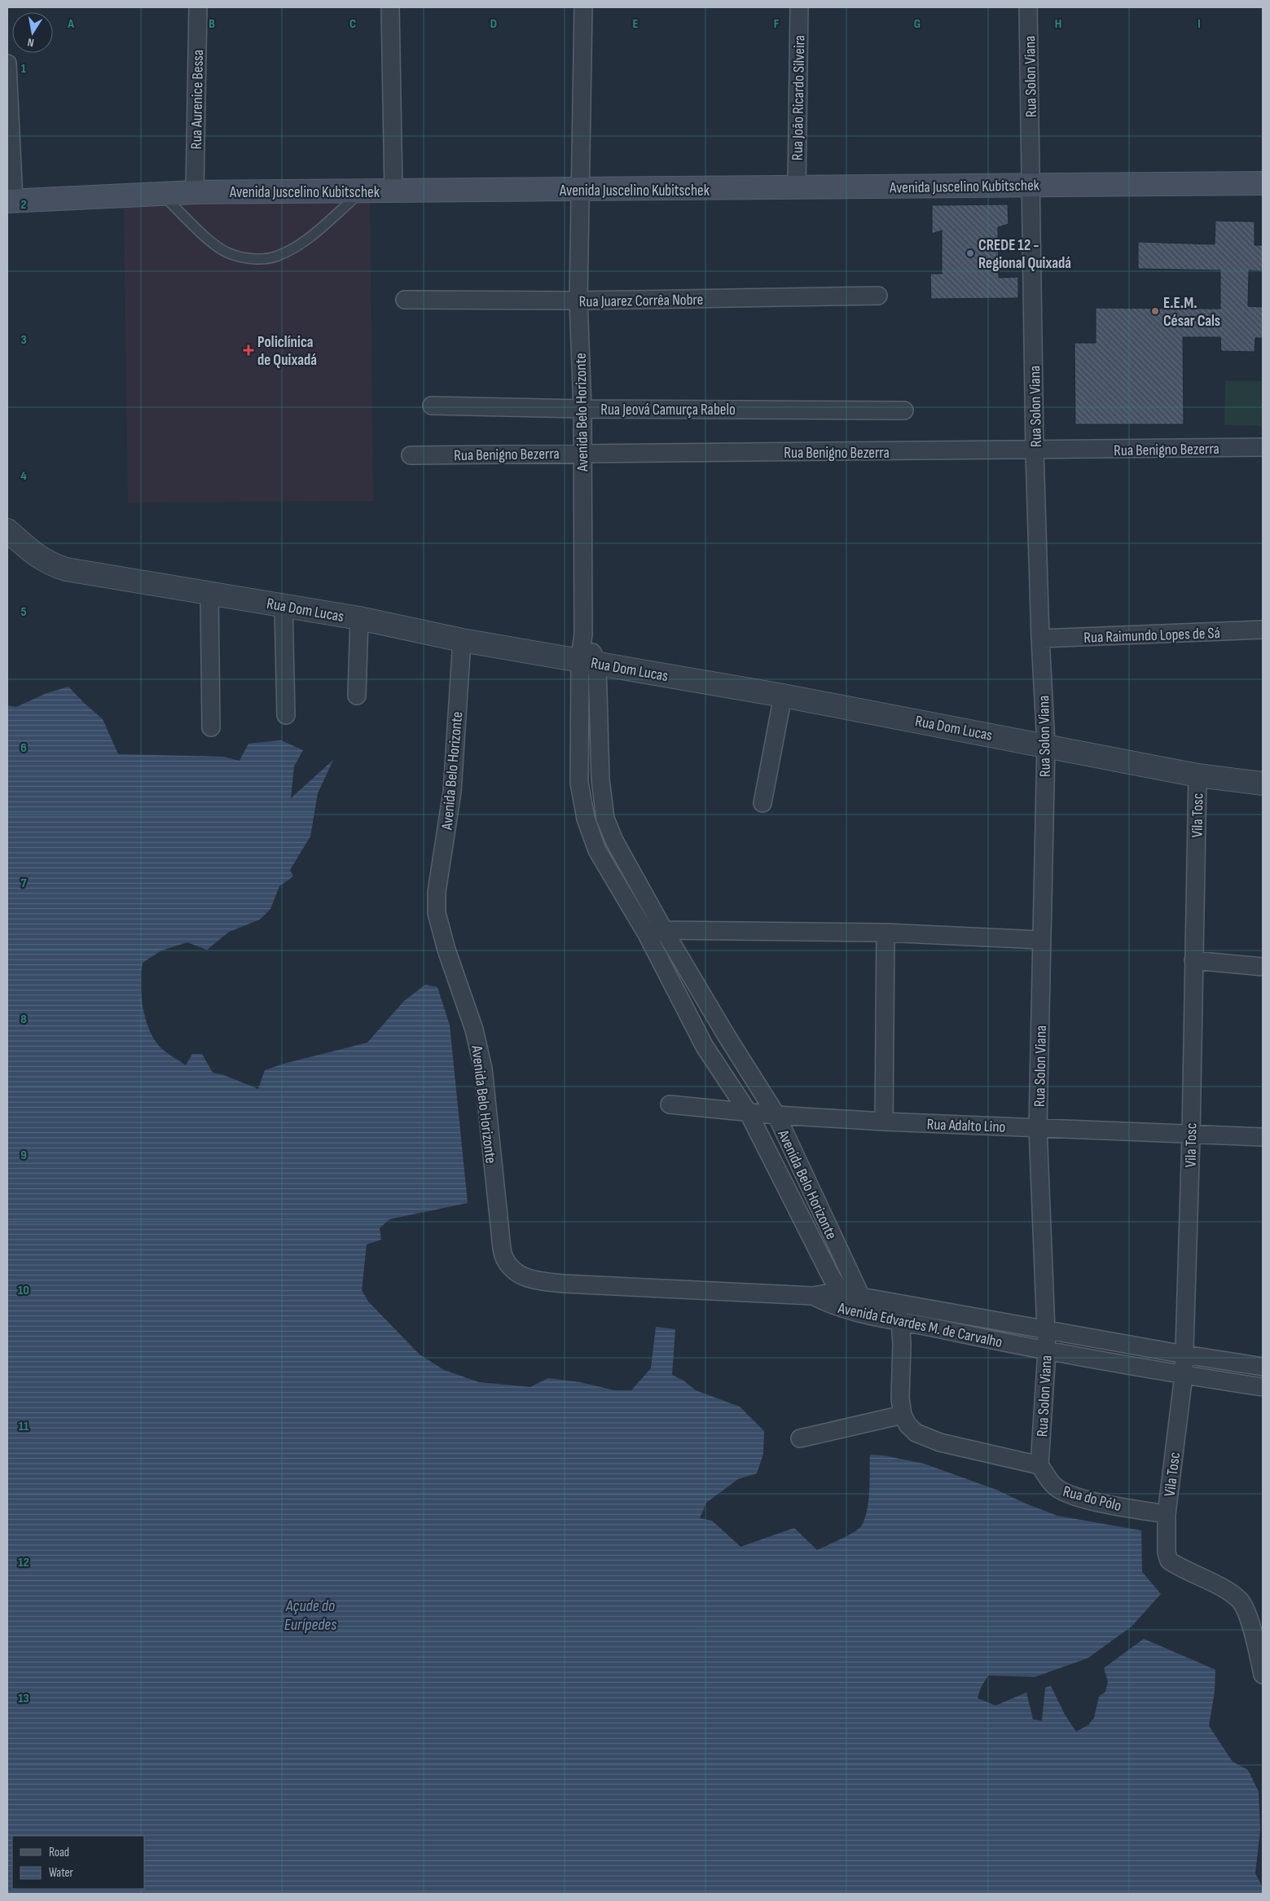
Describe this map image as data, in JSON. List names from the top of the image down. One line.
{"streets":{"main road":["Avenida Juscelino Kubitschek"],"street":["Rua Solon Viana","Rua João Ricardo Silveira","Rua Aurenice Bessa","Rua Juarez Corrêa Nobre","Rua Jeová Camurça Rabelo","Avenida Belo Horizonte","Rua Benigno Bezerra","Rua Dom Lucas","Rua Raimundo Lopes de Sá","Vila Tosc","Rua Adalto Lino","Avenida Edvardes M. de Carvalho","Rua do Pólo"]},"crossings":[["Rua Solon Viana","Avenida Juscelino Kubitschek"],["Rua Solon Viana","Rua Benigno Bezerra"],["Rua Solon Viana","Rua Dom Lucas"],["Rua Solon Viana","Rua Raimundo Lopes de Sá"],["Rua Solon Viana","Rua Adalto Lino"],["Rua Solon Viana","Avenida Edvardes M. de Carvalho"],["Rua Solon Viana","Rua do Pólo"],["Rua João Ricardo Silveira","Avenida Juscelino Kubitschek"],["Rua Aurenice Bessa","Avenida Juscelino Kubitschek"],["Avenida Juscelino Kubitschek","Avenida Belo Horizonte"],["Rua Juarez Corrêa Nobre","Avenida Belo Horizonte"],["Rua Jeová Camurça Rabelo","Avenida Belo Horizonte"],["Avenida Belo Horizonte","Rua Benigno Bezerra"],["Avenida Belo Horizonte","Rua Dom Lucas"],["Avenida Belo Horizonte","Rua Adalto Lino"],["Avenida Belo Horizonte","Avenida Edvardes M. de Carvalho"],["Rua Dom Lucas","Vila Tosc"],["Vila Tosc","Rua Adalto Lino"],["Vila Tosc","Avenida Edvardes M. de Carvalho"],["Vila Tosc","Rua do Pólo"]],"water":["Açude do Eurípedes"],"places":{"other":["CREDE 12 - Regional Quixadá","E.E.M. César Cals"],"health":["Policlínica de Quixadá"]},"legend":["Road","Water"],"north":"bottom","grid":{"columns":["A","B","C","D","E","F","G","H","I"],"rows":["1","2","3","4","5","6","7","8","9","10","11","12","13"]}}
